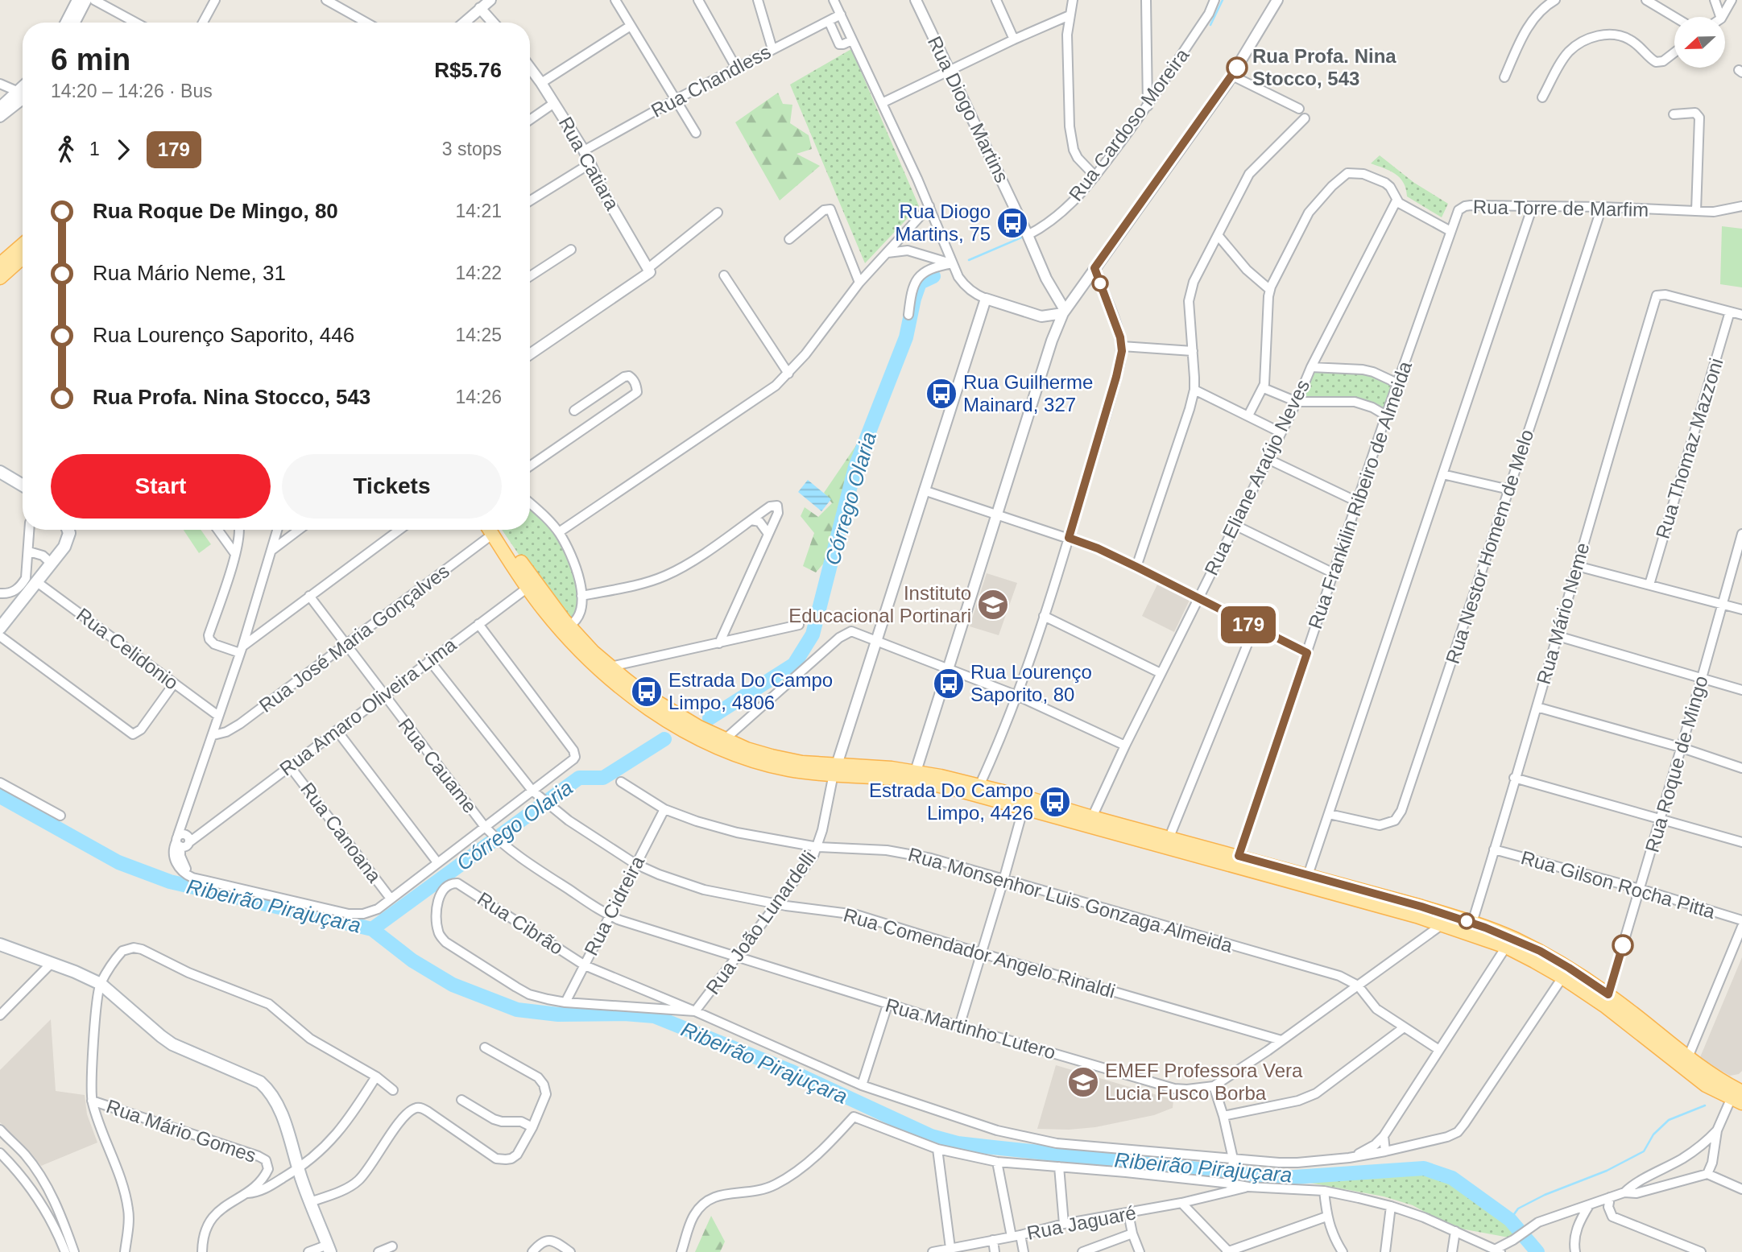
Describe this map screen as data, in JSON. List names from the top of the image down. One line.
{"streets":{"street":["Rua Chandless","Rua Diogo Martins","Rua Cardoso Moreira","Rua Catiara","Rua Torre de Marfim","Rua Thomaz Mazzoni","Rua Eliane Araújo Neves","Rua Frankilin Ribeiro de Almeida","Rua Nestor Homem de Melo","Rua Mário Neme","Rua José Maria Gonçalves","Rua Celidonio","Rua Amaro Oliveira Lima","Rua Roque de Mingo","Rua Cauame","Rua Canoana","Rua Gilson Rocha Pitta","Rua Monsenhor Luis Gonzaga Almeida","Rua Cidreira","Rua João Lunardelli","Rua Cibrão","Rua Comendador Angelo Rinaldi","Rua Martinho Lutero","Rua Mário Gomes","Rua Jaguaré"]},"crossings":[["Rua Chandless","Rua Catiara"],["Rua Diogo Martins","Rua Cardoso Moreira"],["Rua Torre de Marfim","Rua Eliane Araújo Neves"],["Rua Torre de Marfim","Rua Frankilin Ribeiro de Almeida"],["Rua Torre de Marfim","Rua Nestor Homem de Melo"],["Rua Thomaz Mazzoni","Rua Mário Neme"],["Rua Mário Neme","Rua Gilson Rocha Pitta"],["Rua José Maria Gonçalves","Rua Cauame"],["Rua Amaro Oliveira Lima","Rua Cauame"],["Rua Amaro Oliveira Lima","Rua Canoana"],["Rua Amaro Oliveira Lima","Rua Comendador Angelo Rinaldi"],["Rua Roque de Mingo","Rua Gilson Rocha Pitta"],["Rua Cauame","Rua Martinho Lutero"],["Rua Monsenhor Luis Gonzaga Almeida","Rua Cidreira"],["Rua Monsenhor Luis Gonzaga Almeida","Rua João Lunardelli"],["Rua Monsenhor Luis Gonzaga Almeida","Rua Martinho Lutero"],["Rua Cidreira","Rua Cibrão"],["Rua Cidreira","Rua Comendador Angelo Rinaldi"],["Rua Cidreira","Rua Martinho Lutero"],["Rua João Lunardelli","Rua Cibrão"],["Rua João Lunardelli","Rua Comendador Angelo Rinaldi"],["Rua João Lunardelli","Rua Martinho Lutero"],["Rua Comendador Angelo Rinaldi","Rua Martinho Lutero"]],"water":["Córrego Olaria","Ribeirão Pirajuçara"],"places":{"other":["Rua Profa. Nina Stocco, 543"],"bus stop":["Rua Diogo Martins, 75","Rua Guilherme Mainard, 327","Rua Lourenço Saporito, 80","Estrada Do Campo Limpo, 4806","Estrada Do Campo Limpo, 4426"],"school or university":["Instituto Educacional Portinari","EMEF Professora Vera Lucia Fusco Borba"]},"lines":["bus line 179"],"north":"left","page":{"on_map":"179","heading":["6 min","14:20 – 14:26 · Bus","R$5.76"],"legs":["1","179","3 stops"],"list":[{"name":"Rua Roque De Mingo, 80","value":"14:21"},{"name":"Rua Mário Neme, 31","value":"14:22"},{"name":"Rua Lourenço Saporito, 446","value":"14:25"},{"name":"Rua Profa. Nina Stocco, 543","value":"14:26"}],"buttons":["Start","Tickets"]}}
